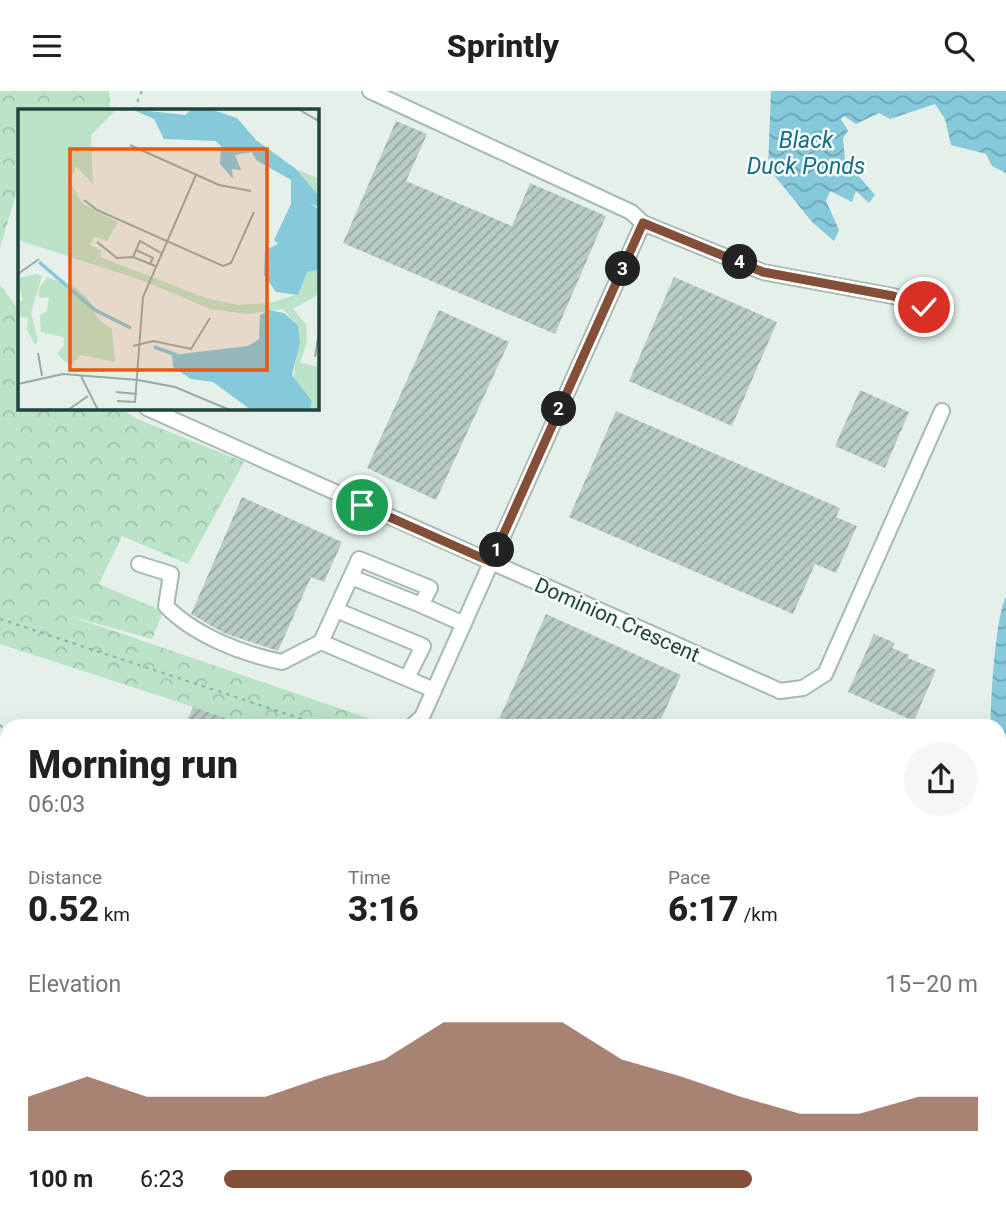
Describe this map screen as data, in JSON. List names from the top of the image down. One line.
{"streets":{"street":["Dominion Crescent"]},"water":["Black Duck Ponds"],"page":{"header":"Sprintly","pins":["4","3","2","1"],"heading":["Morning run","06:03"],"stats":[["Distance","0.52 km"],["Time","3:16"],["Pace","6:17 /km"]],"chart":["Elevation","15–20 m"],"list":[{"name":"100 m","note":"6:23"}]}}
